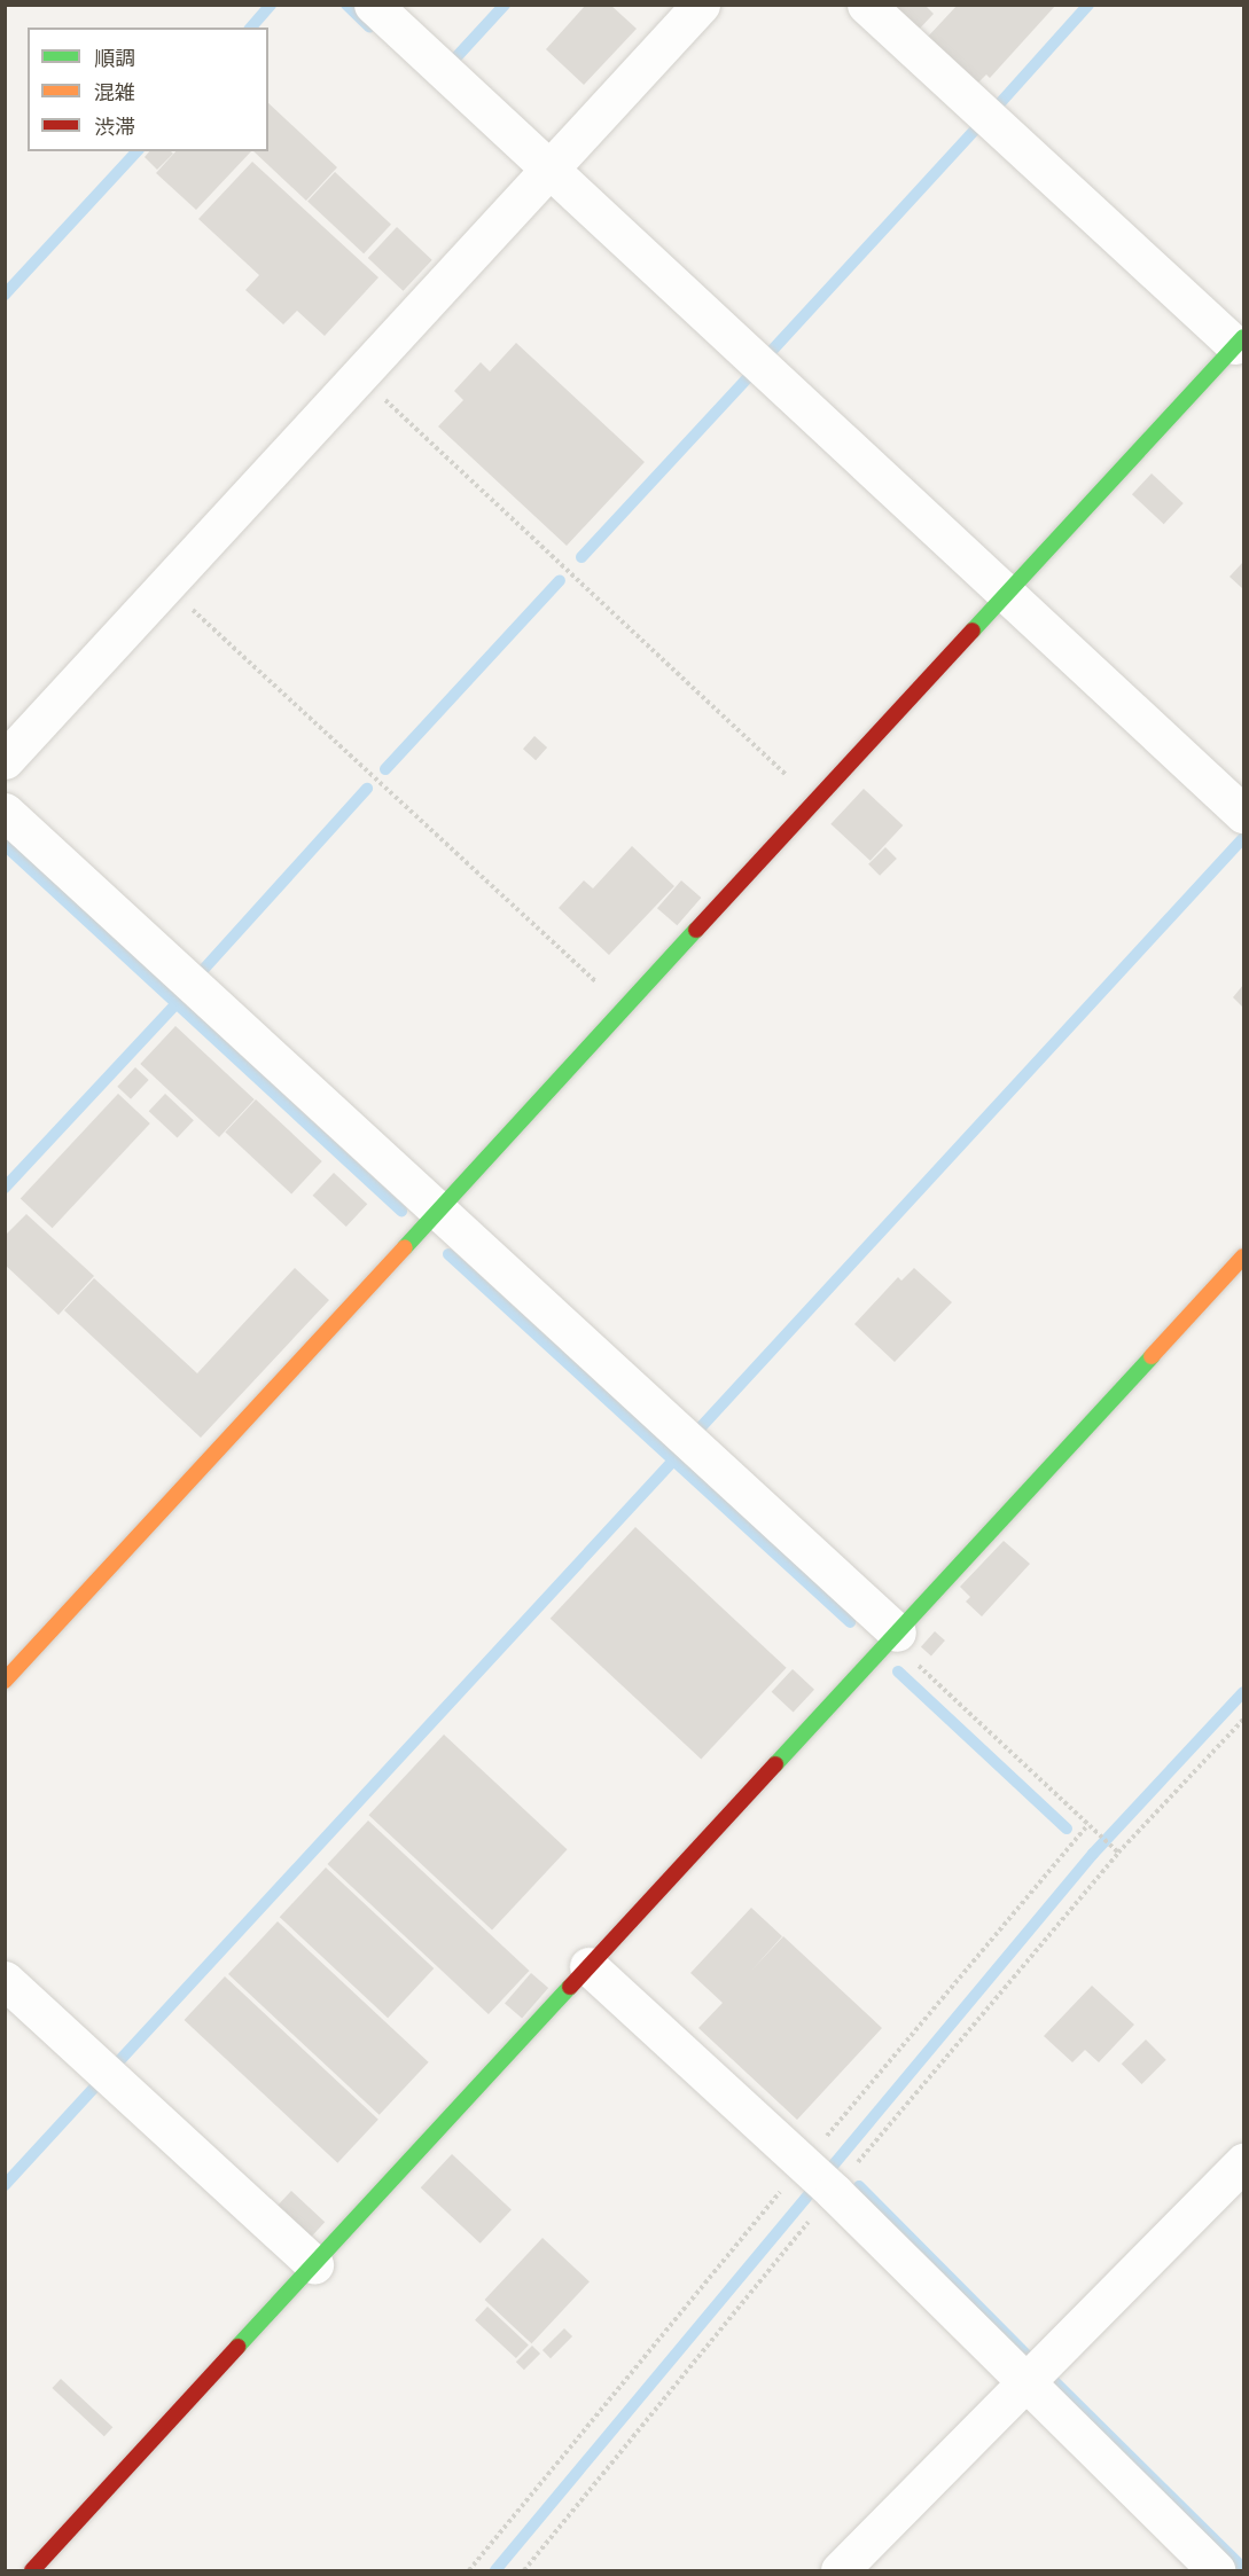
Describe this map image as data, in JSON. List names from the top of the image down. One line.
{"legend":["順調","混雑","渋滞"]}
